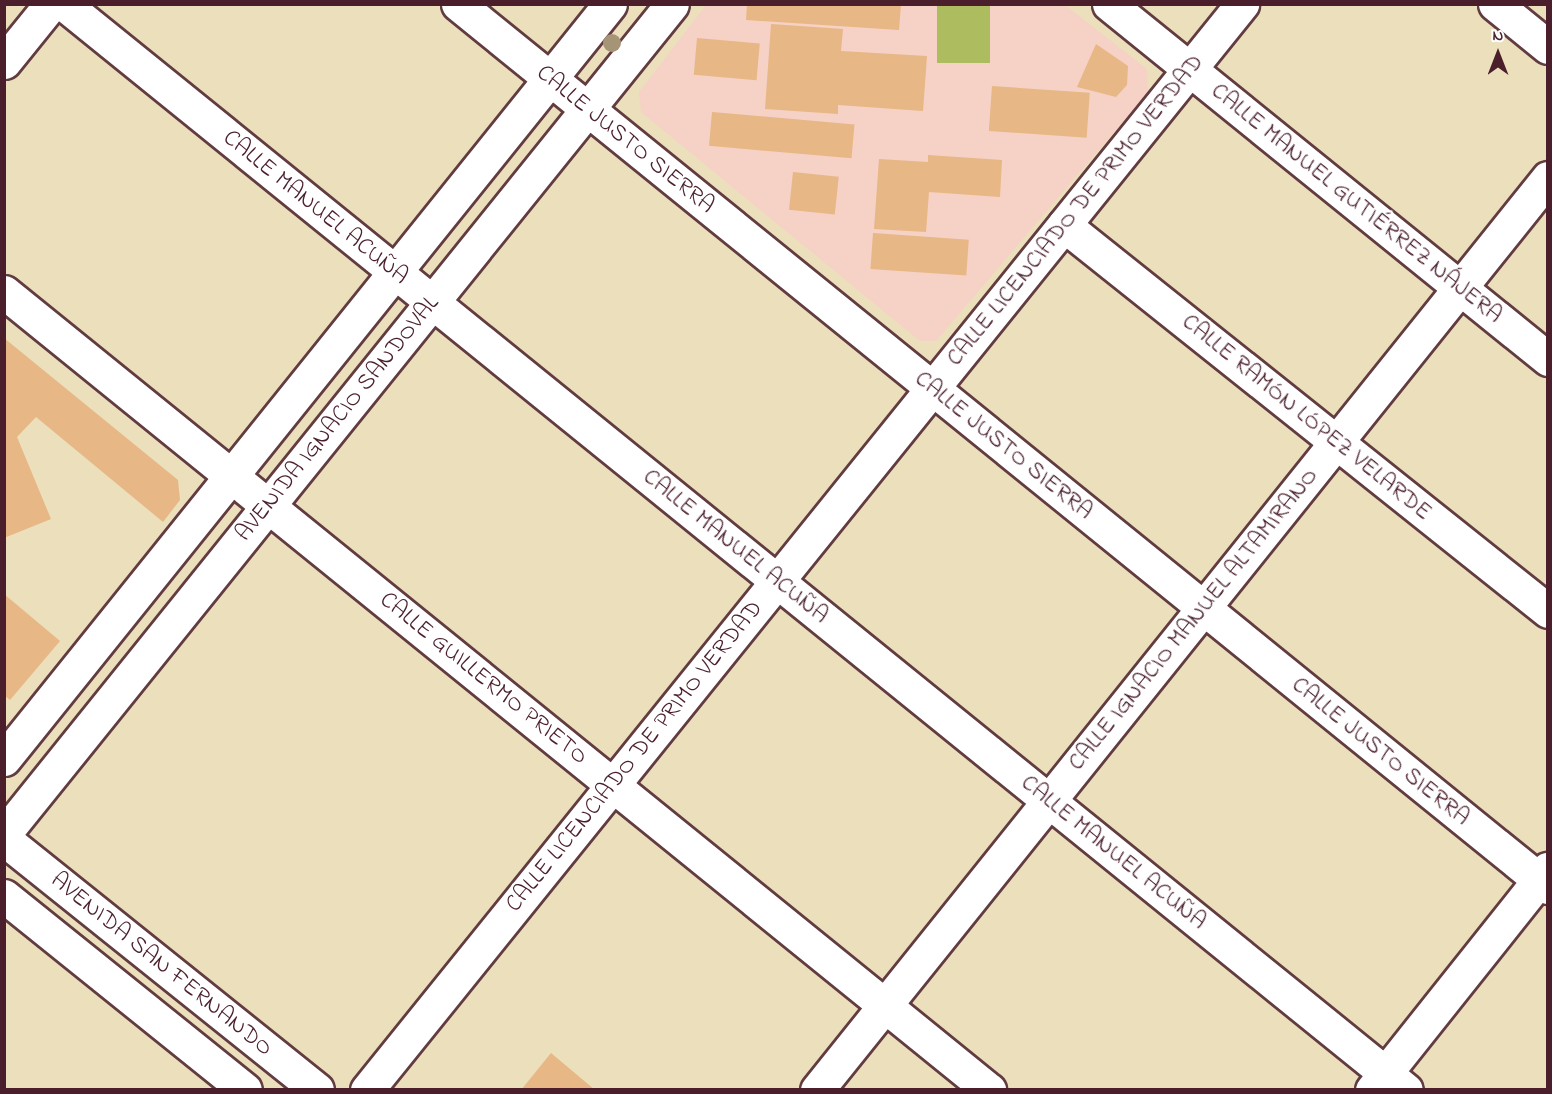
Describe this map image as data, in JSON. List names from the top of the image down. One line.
{"streets":{"street":["CALLE JUSTO SIERRA","CALLE MANUEL GUTIÉRREZ NÁJERA","CALLE MANUEL ACUÑA","CALLE LICENCIADO DE PRIMO VERDAD","CALLE RAMÓN LÓPEZ VELARDE","AVENIDA IGNACIO SANDOVAL","CALLE IGNACIO MANUEL ALTAMIRANO","CALLE GUILLERMO PRIETO","AVENIDA SAN FERNANDO"]},"crossings":[["CALLE JUSTO SIERRA","CALLE LICENCIADO DE PRIMO VERDAD"],["CALLE JUSTO SIERRA","AVENIDA IGNACIO SANDOVAL"],["CALLE JUSTO SIERRA","CALLE IGNACIO MANUEL ALTAMIRANO"],["CALLE MANUEL GUTIÉRREZ NÁJERA","CALLE LICENCIADO DE PRIMO VERDAD"],["CALLE MANUEL GUTIÉRREZ NÁJERA","CALLE IGNACIO MANUEL ALTAMIRANO"],["CALLE MANUEL ACUÑA","CALLE LICENCIADO DE PRIMO VERDAD"],["CALLE MANUEL ACUÑA","AVENIDA IGNACIO SANDOVAL"],["CALLE MANUEL ACUÑA","CALLE IGNACIO MANUEL ALTAMIRANO"],["CALLE LICENCIADO DE PRIMO VERDAD","CALLE RAMÓN LÓPEZ VELARDE"],["CALLE LICENCIADO DE PRIMO VERDAD","CALLE GUILLERMO PRIETO"],["CALLE RAMÓN LÓPEZ VELARDE","CALLE IGNACIO MANUEL ALTAMIRANO"],["AVENIDA IGNACIO SANDOVAL","CALLE GUILLERMO PRIETO"],["CALLE IGNACIO MANUEL ALTAMIRANO","CALLE GUILLERMO PRIETO"]],"north":"top"}
